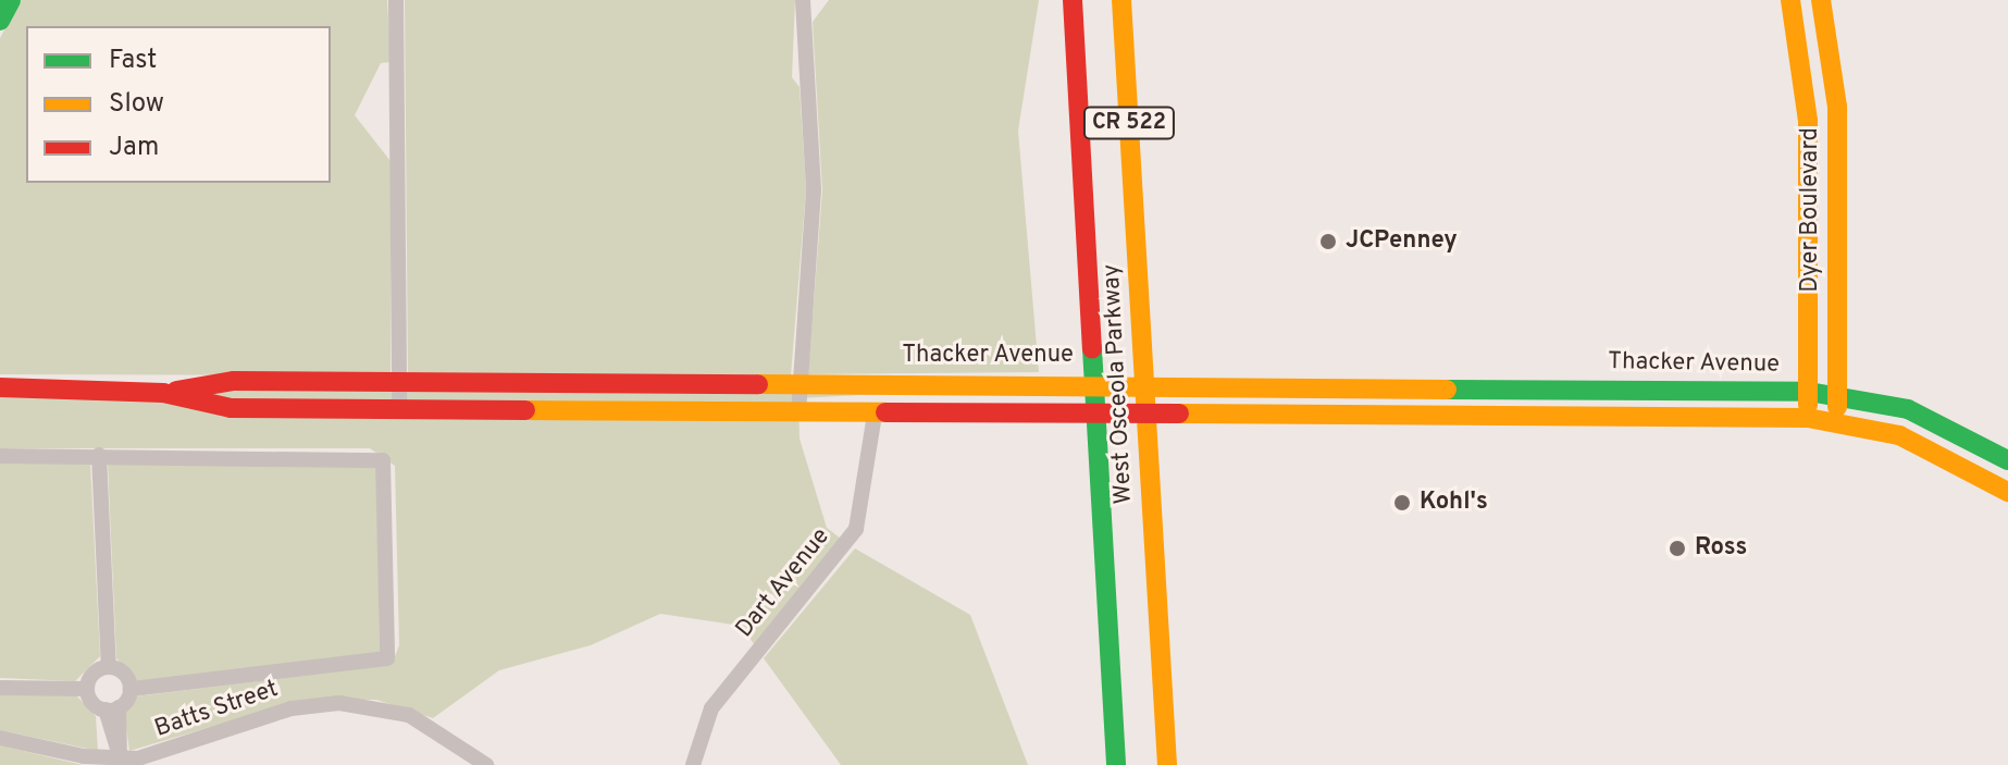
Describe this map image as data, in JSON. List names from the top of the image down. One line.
{"streets":{"street":["CR 522","Dyer Boulevard","Thacker Avenue","West Osceola Parkway","Dart Avenue","Batts Street"]},"crossings":[["Dyer Boulevard","Thacker Avenue"],["Thacker Avenue","West Osceola Parkway"],["Thacker Avenue","Dart Avenue"]],"places":["JCPenney","Kohl's","Ross"],"legend":["Fast","Slow","Jam"]}
